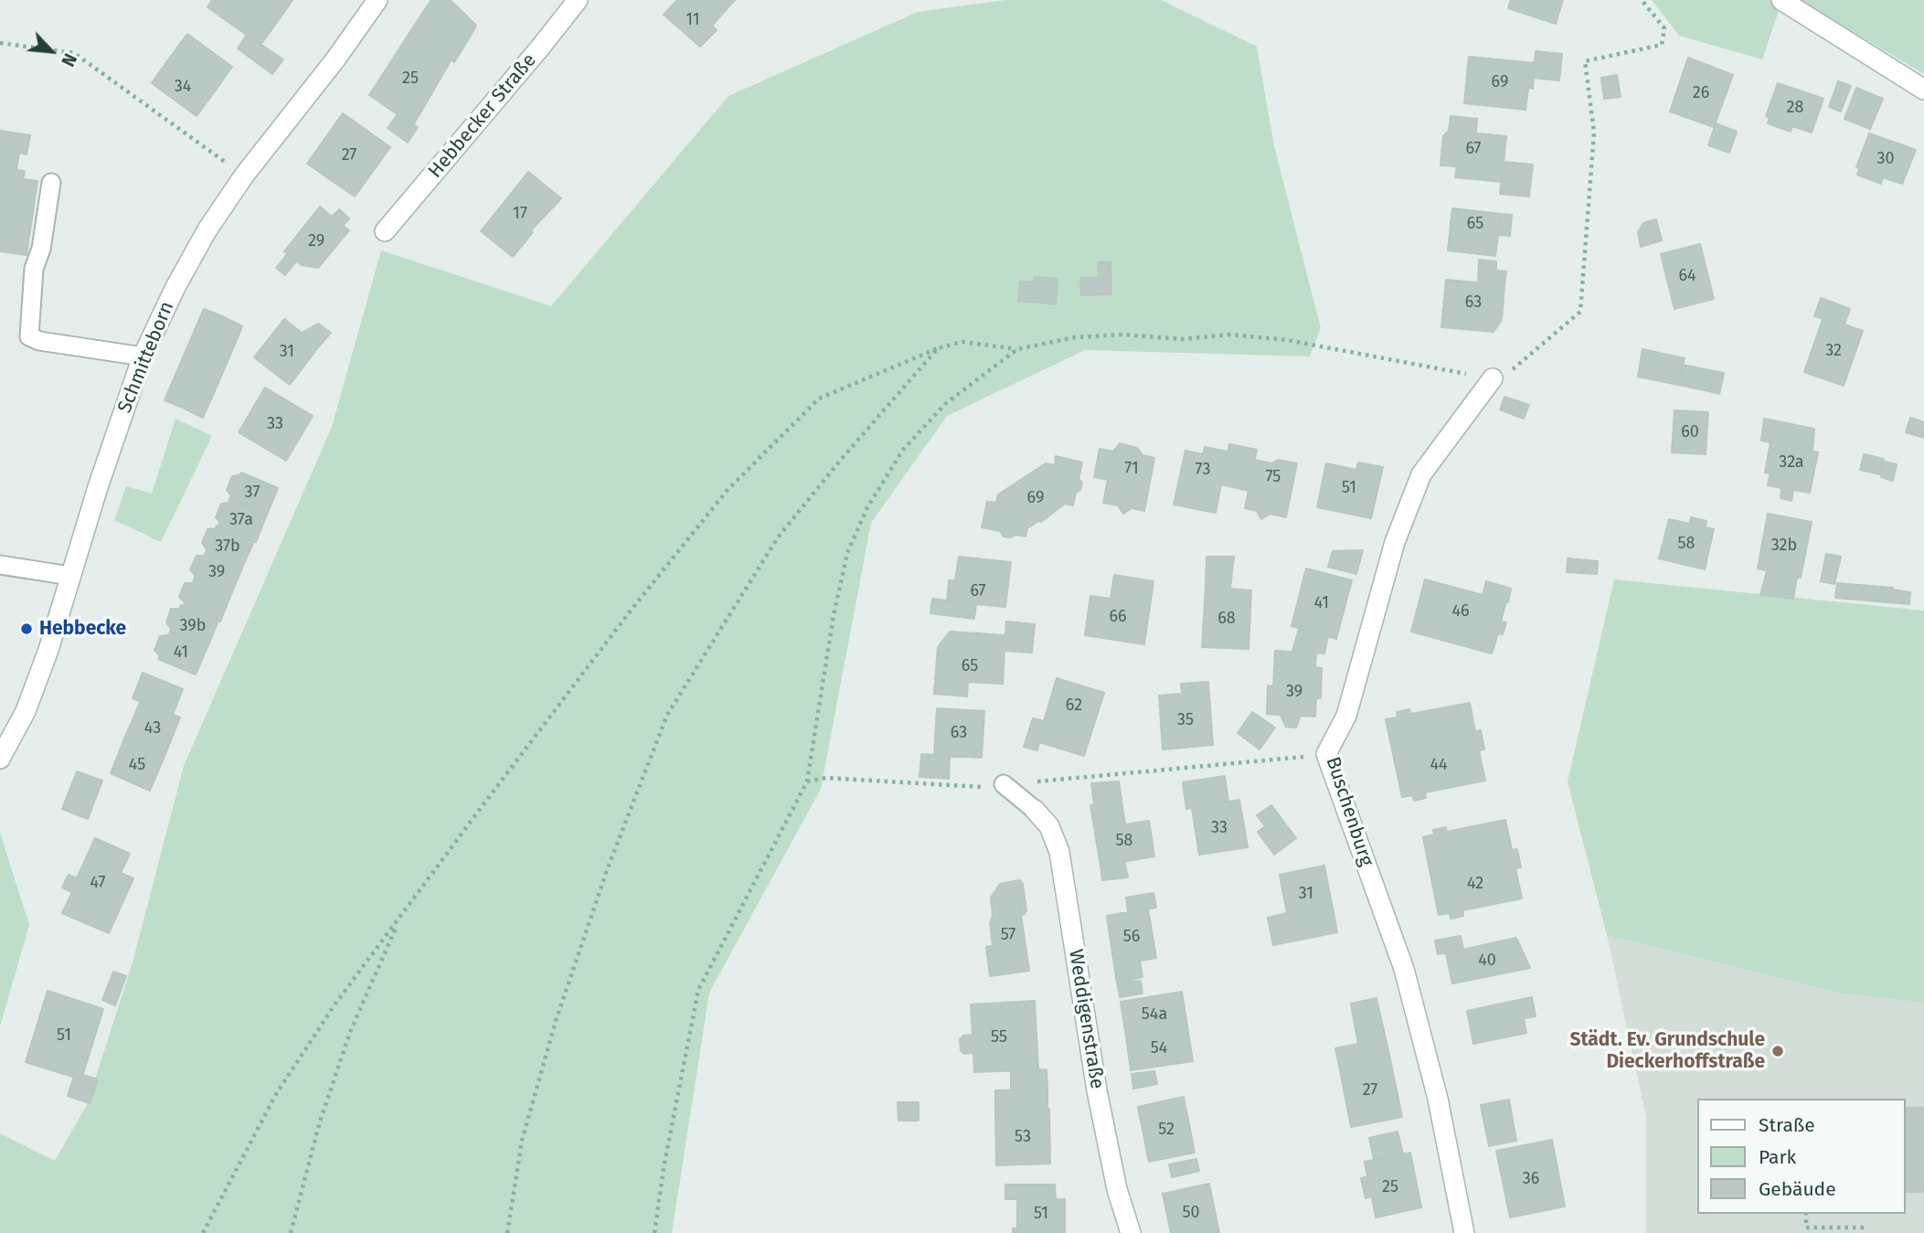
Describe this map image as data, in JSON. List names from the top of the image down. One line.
{"streets":{"street":["Hebbecker Straße","Schmitteborn","Buschenburg","Weddigenstraße"]},"places":["Hebbecke","Städt. Ev. Grundschule Dieckerhoffstraße"],"house_numbers":["11","25","69","34","26","28","67","27","30","17","65","29","64","63","32","31","33","60","32a","71","73","75","51","37","69","37a","58","32b","37b","39","67","41","46","66","68","39b","41","65","39","62","35","43","63","45","44","33","58","47","42","31","57","56","40","54a","51","55","54","27","52","53","36","25","50","51"],"legend":["Straße","Park","Gebäude"],"north":"bottom right"}
